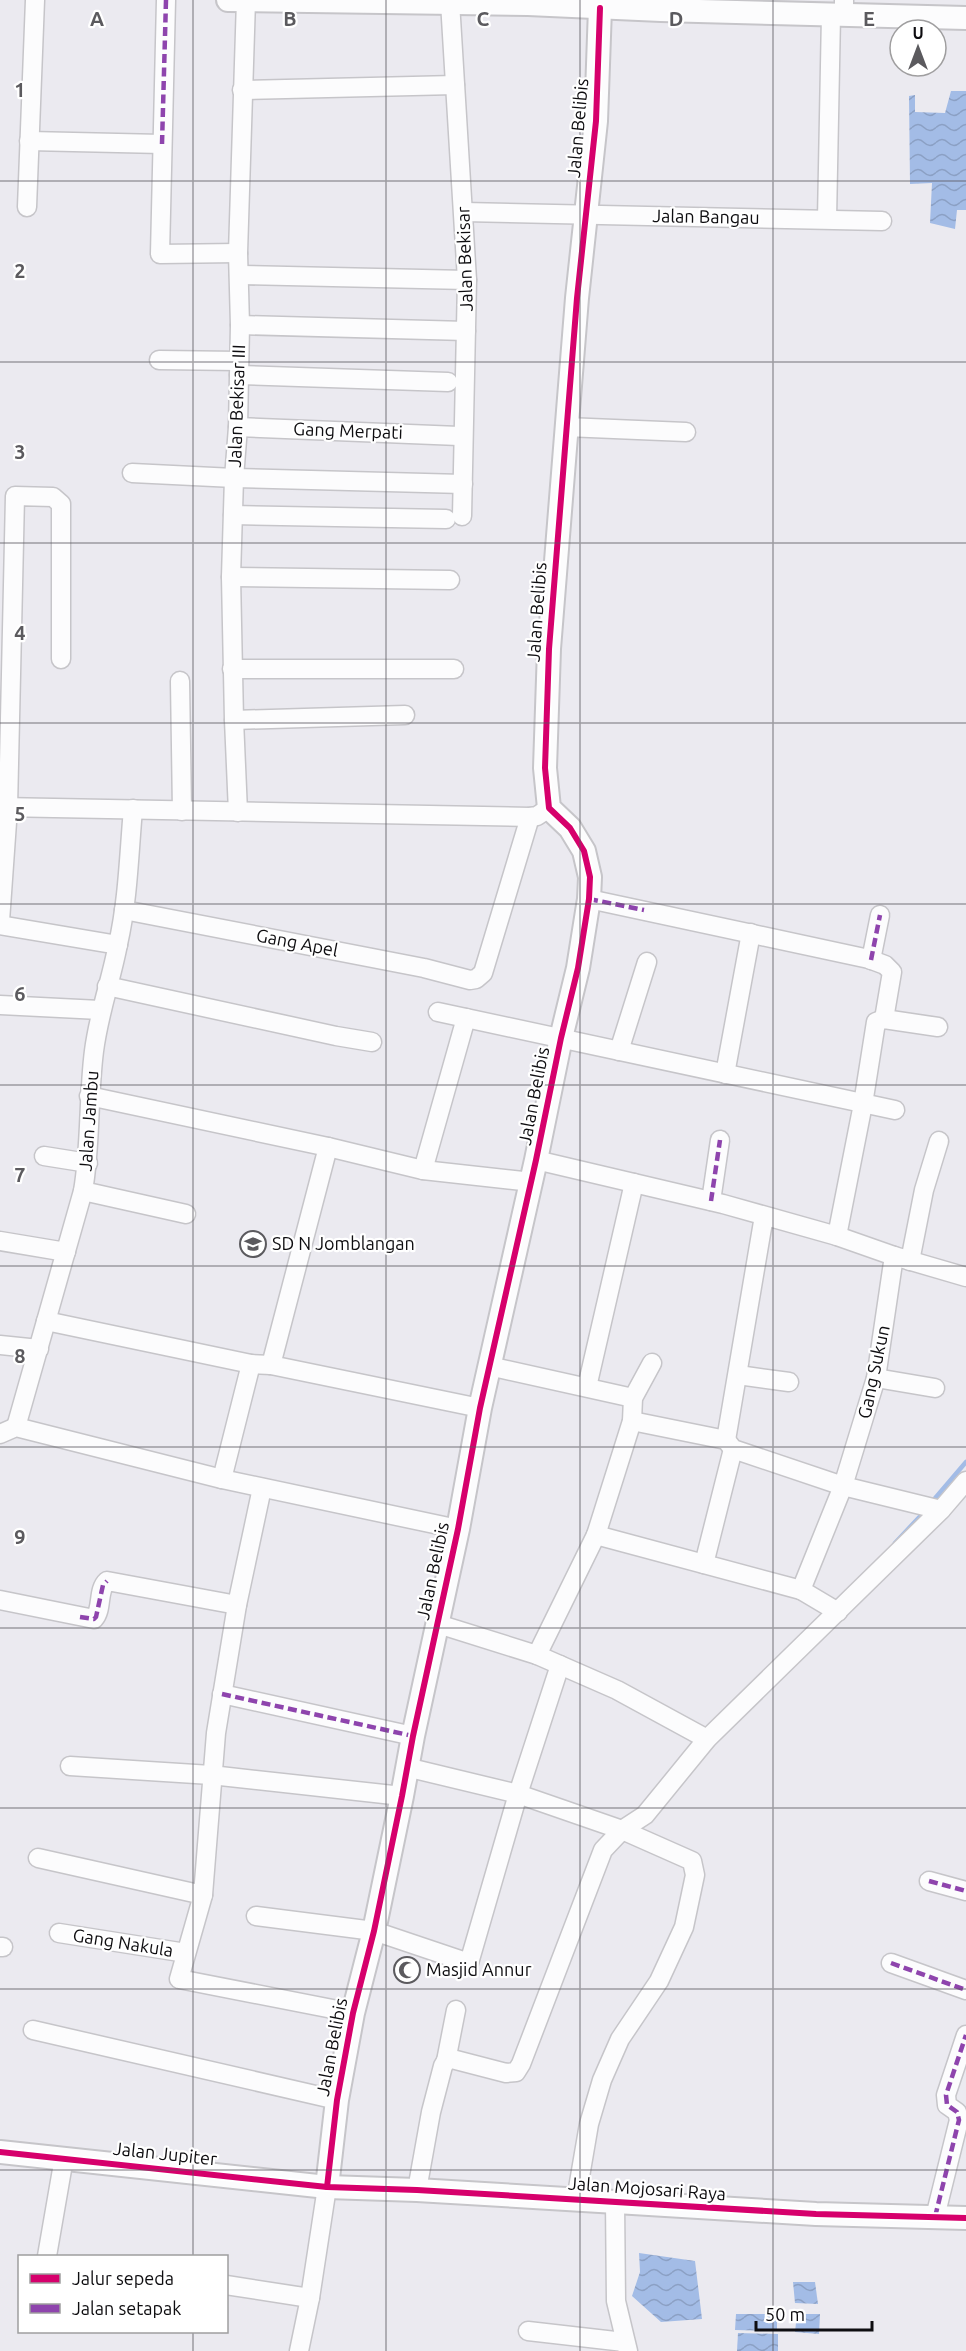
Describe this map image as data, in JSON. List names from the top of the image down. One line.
{"streets":{"street":["Jalan Belibis","Jalan Bangau","Jalan Bekisar","Jalan Bekisar III","Gang Merpati","Gang Apel","Jalan Jambu","Gang Sukun","Gang Nakula","Jalan Jupiter","Jalan Mojosari Raya"]},"crossings":[["Jalan Belibis","Jalan Bangau"],["Jalan Belibis","Gang Apel"],["Jalan Belibis","Jalan Jupiter"],["Jalan Belibis","Jalan Mojosari Raya"],["Jalan Bangau","Jalan Bekisar"],["Jalan Bekisar","Jalan Bekisar III"],["Jalan Bekisar III","Gang Merpati"],["Gang Apel","Jalan Jambu"],["Jalan Jupiter","Jalan Mojosari Raya"]],"places":{"school or university":["SD N Jomblangan"],"mosque":["Masjid Annur"]},"legend":["Jalur sepeda","Jalan setapak"],"scale_bar":"50 m","north":"top","grid":{"columns":["A","B","C","D","E"],"rows":["1","2","3","4","5","6","7","8","9"]}}
